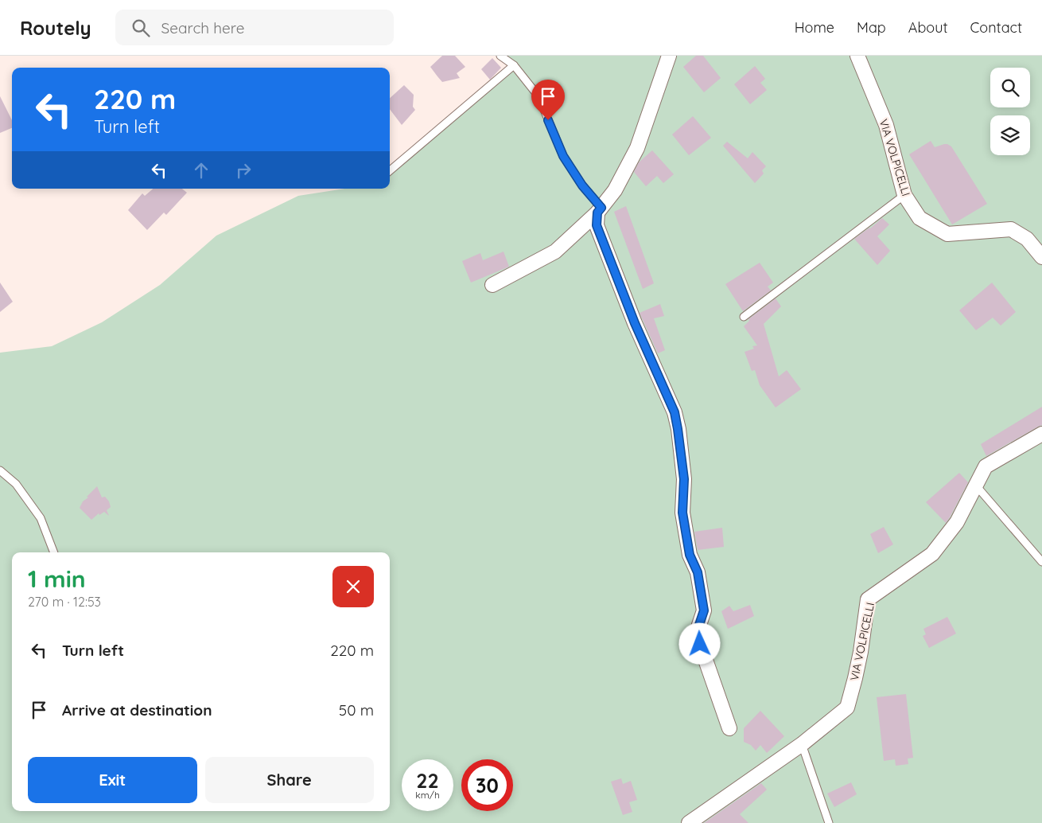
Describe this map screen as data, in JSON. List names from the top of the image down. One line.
{"streets":{"street":["VIA VOLPICELLI"]},"page":{"header":"Routely","search":"Search here","nav":["Home","Map","About","Contact"],"turn":["220 m","Turn left"],"heading":["1 min","270 m · 12:53"],"list":[{"name":"Turn left","value":"220 m"},{"name":"Arrive at destination","value":"50 m"}],"buttons":["Exit","Share"],"speed":"22 km/h","limit":"30"}}
